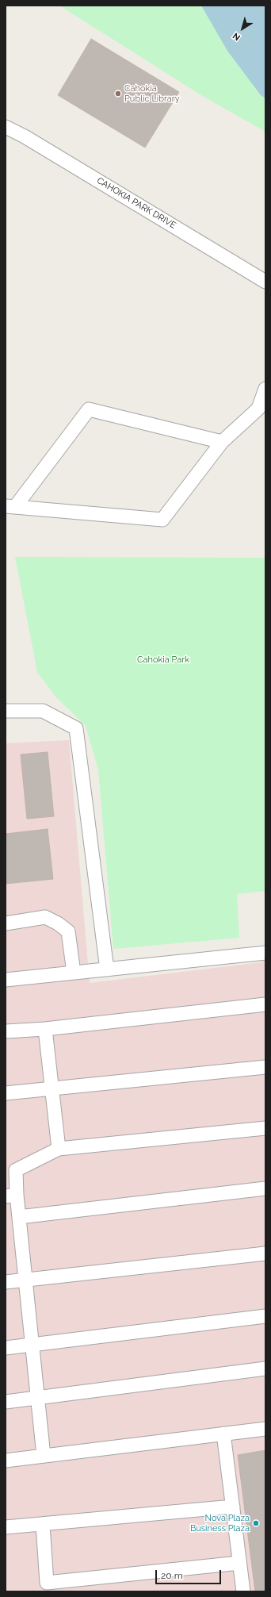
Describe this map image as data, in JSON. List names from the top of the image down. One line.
{"streets":{"lane":["CAHOKIA PARK DRIVE"]},"parks":["Cahokia Park"],"places":["Cahokia Public Library","Nova Plaza Business Plaza"],"scale_bar":"20 m","north":"bottom left"}
